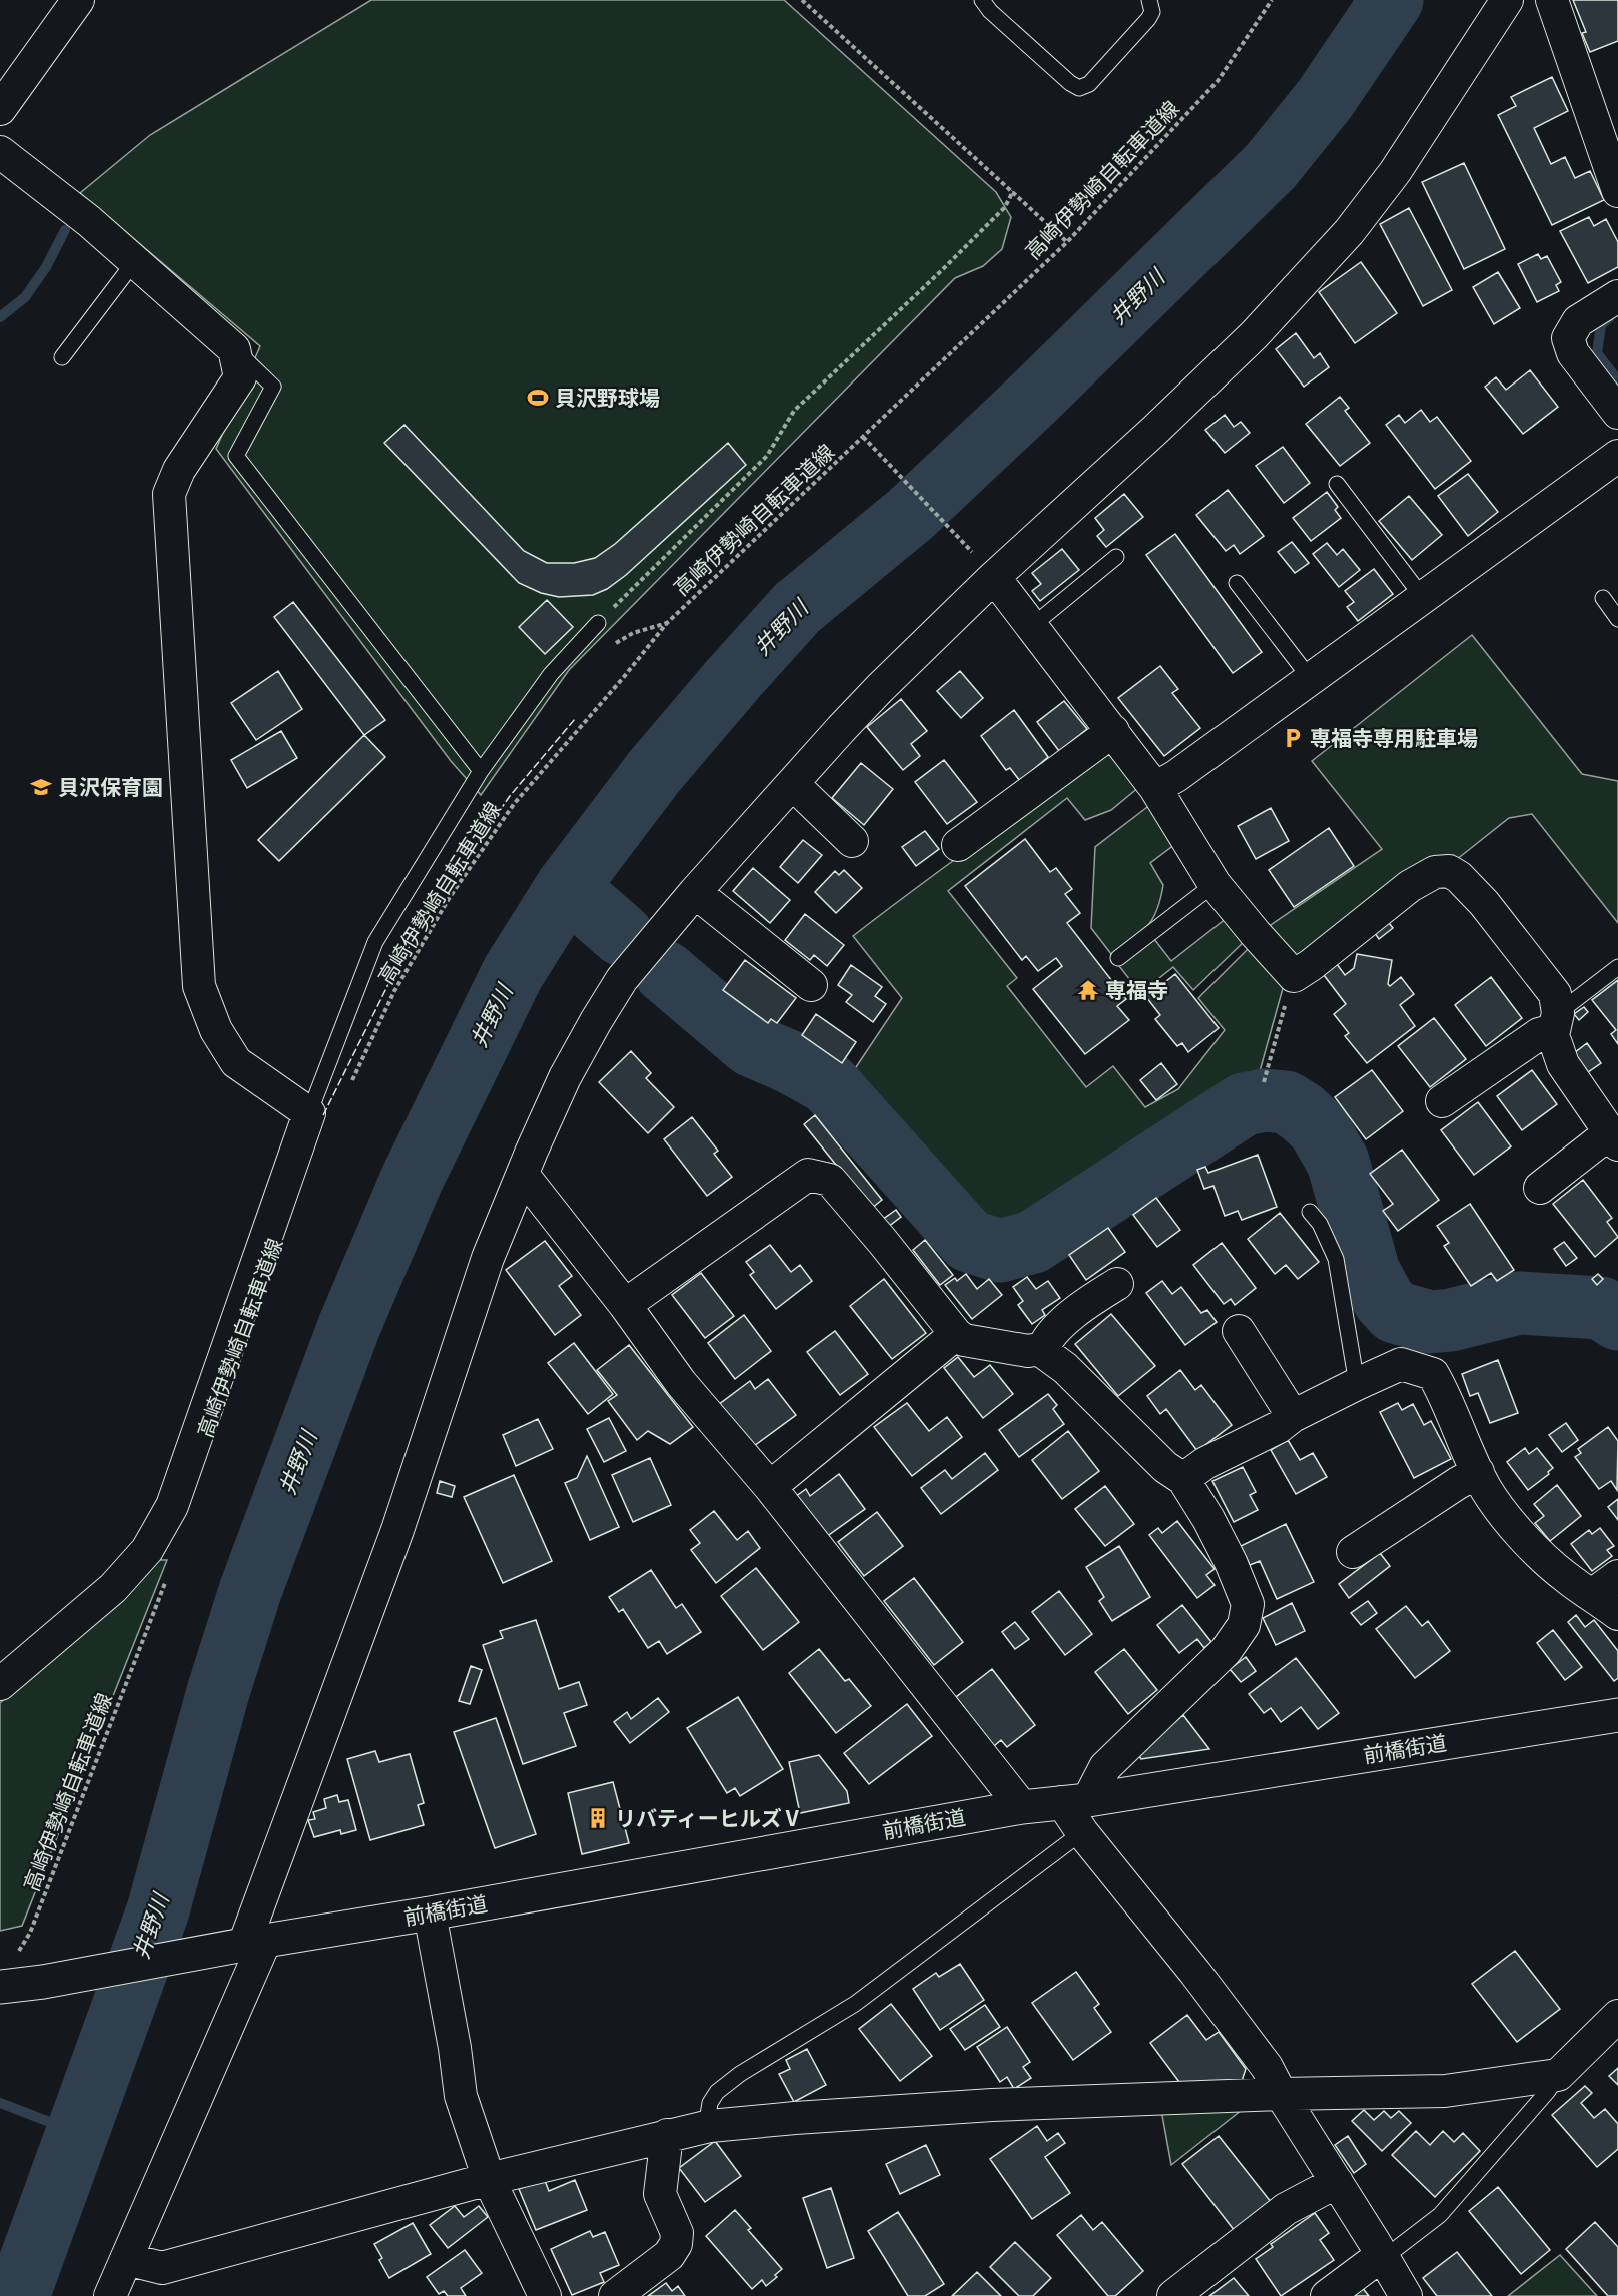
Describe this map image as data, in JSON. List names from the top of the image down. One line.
{"streets":{"main road":["前橋街道"],"path":["高崎伊勢崎自転車道線"]},"water":["井野川"],"places":{"sports":["貝沢野球場"],"parking":["専福寺専用駐車場"],"school or university":["貝沢保育園"],"temple":["専福寺"],"building":["リバティーヒルズⅤ"]}}
